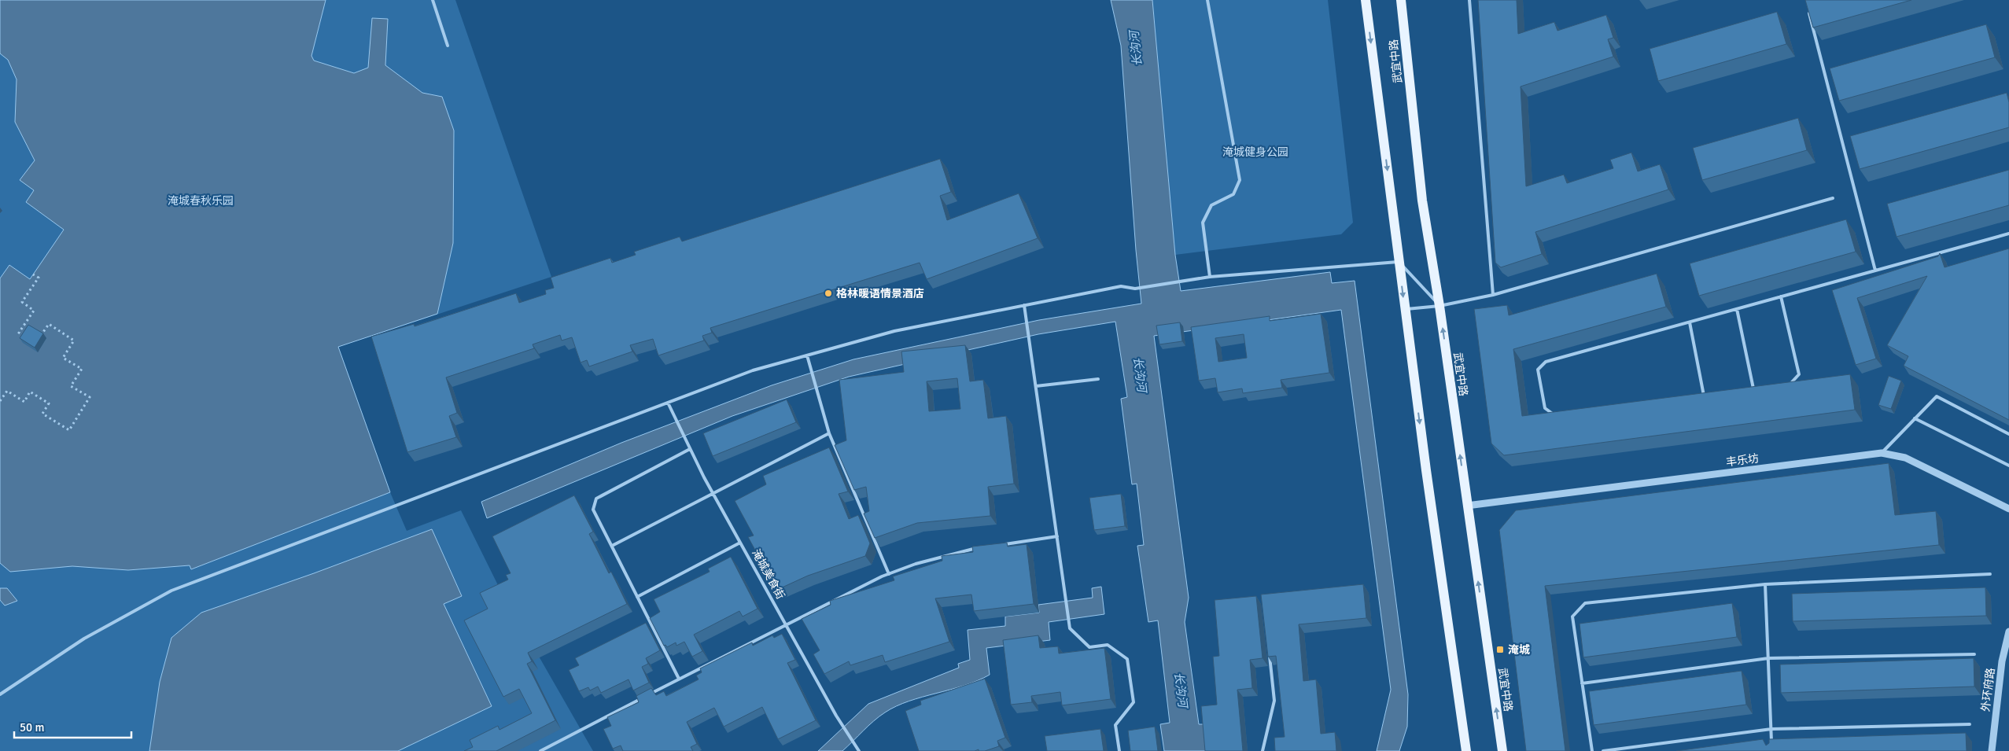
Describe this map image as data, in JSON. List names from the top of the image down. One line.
{"streets":{"main road":["武宜中路"],"street":["丰乐坊","外环府路"],"lane":["淹城美食街"]},"crossings":[["武宜中路","丰乐坊"]],"water":["长沟河"],"parks":["淹城健身公园","淹城春秋乐园"],"places":{"other":["格林暖语情景酒店"],"transit":["淹城"]},"scale_bar":"50 m"}
